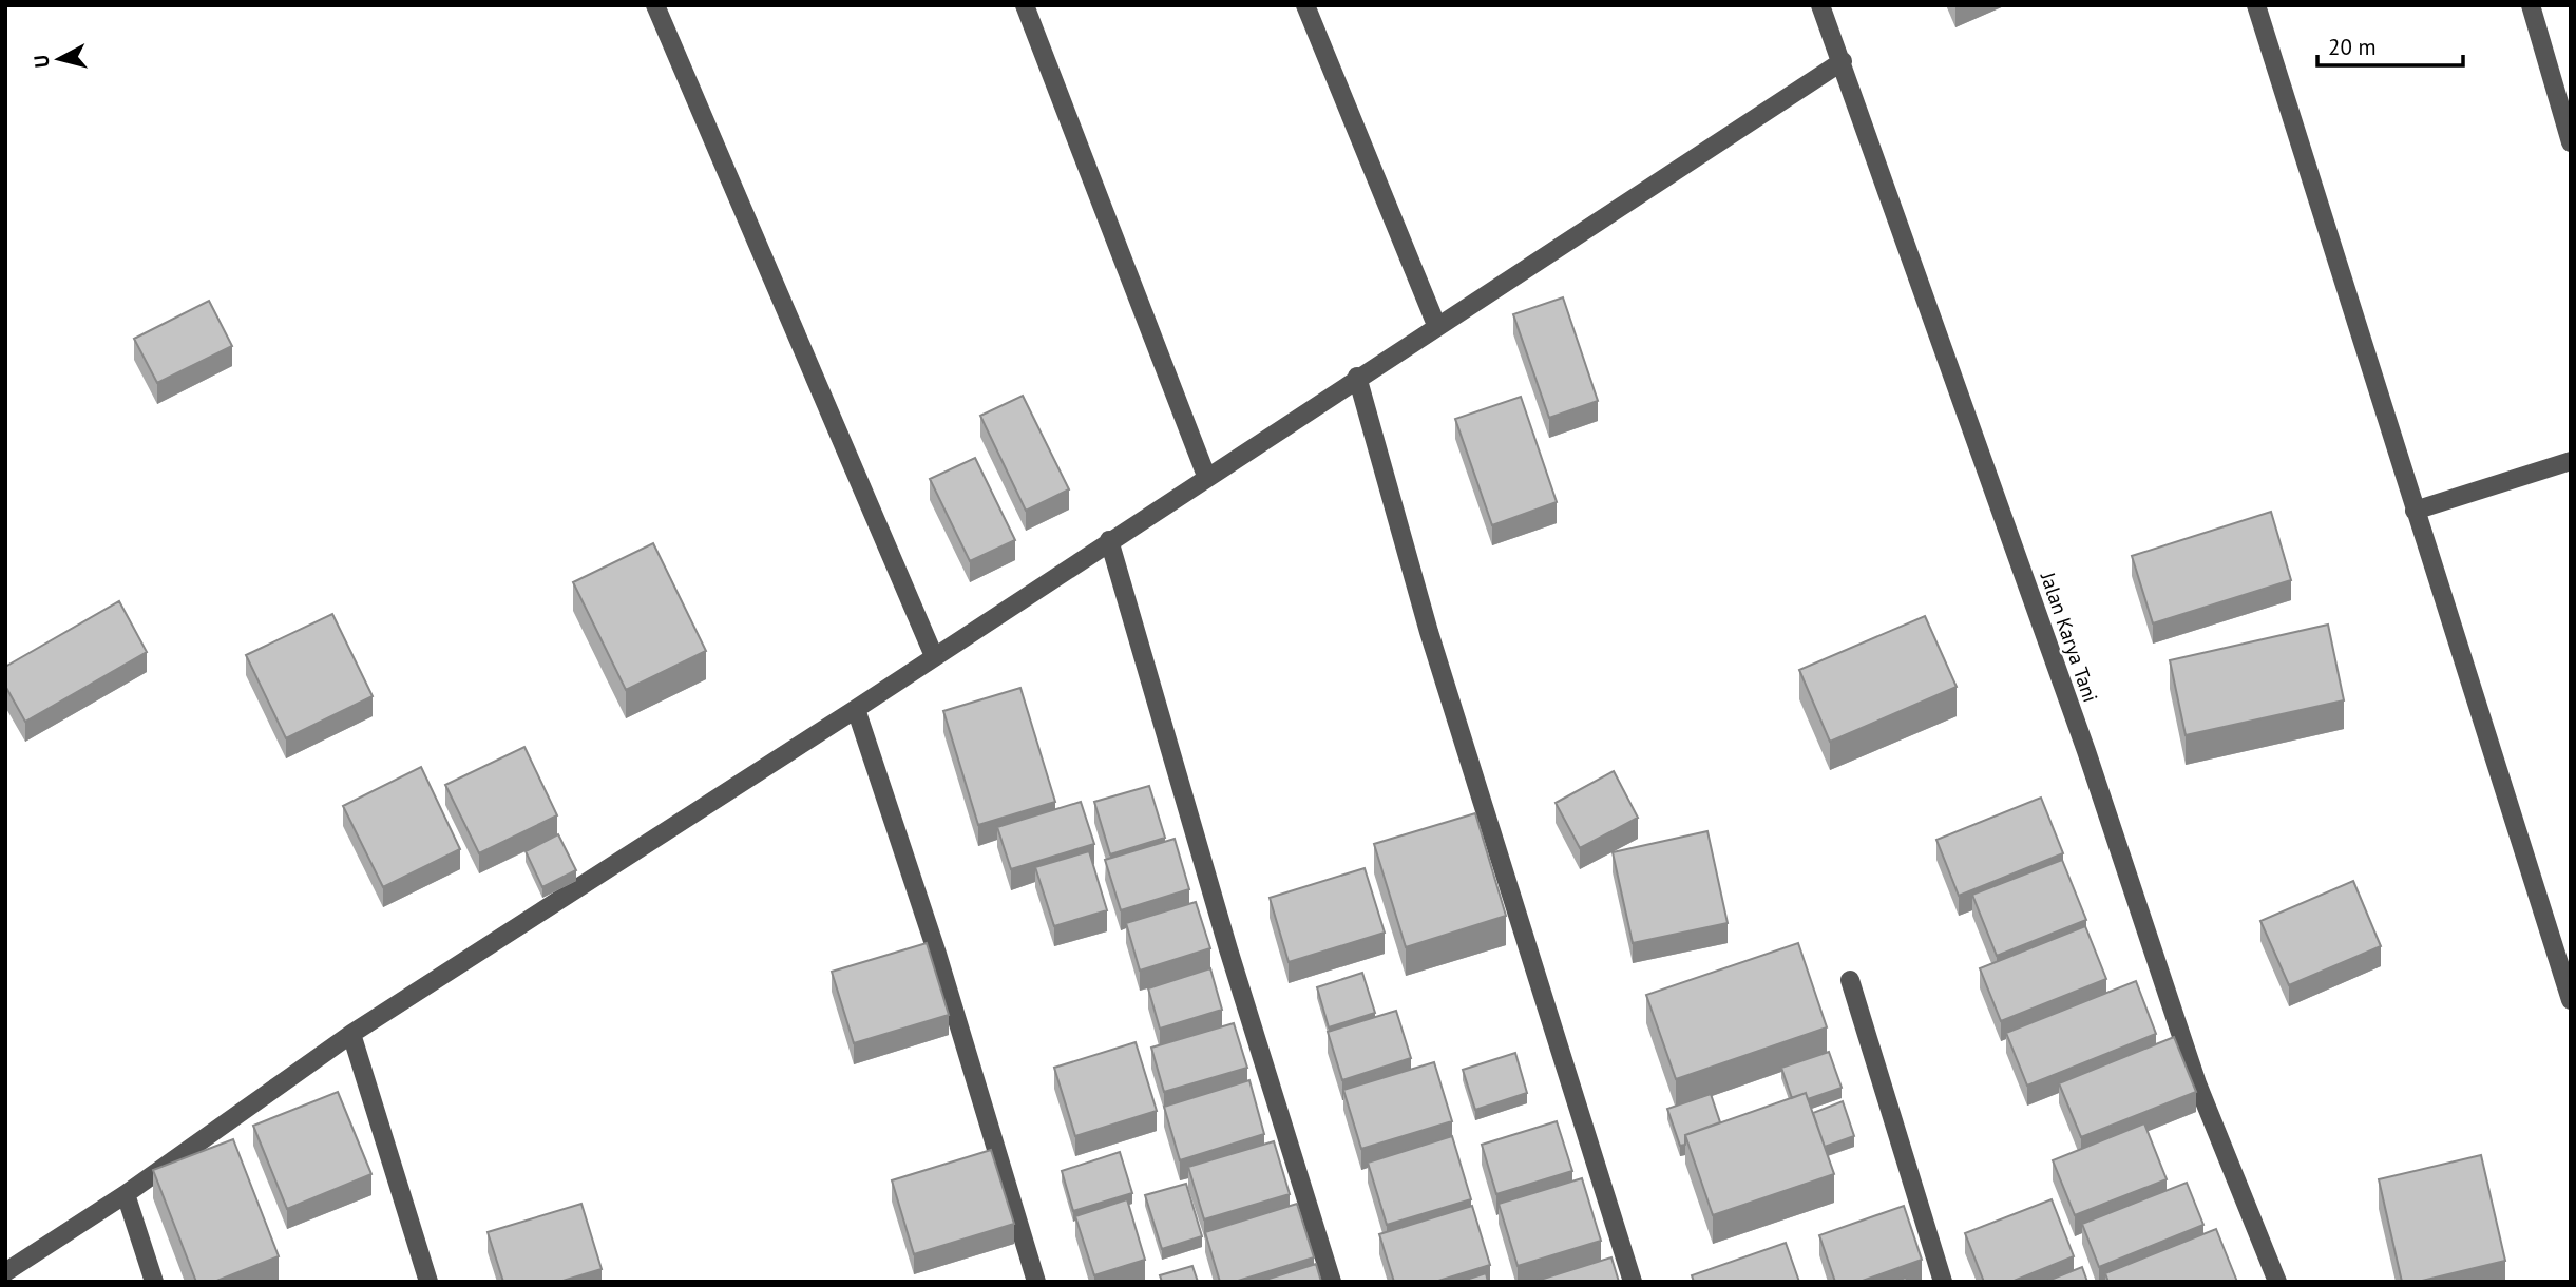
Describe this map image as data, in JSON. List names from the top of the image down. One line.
{"streets":{"street":["Jalan Karya Tani"]},"scale_bar":"20 m","north":"left"}
